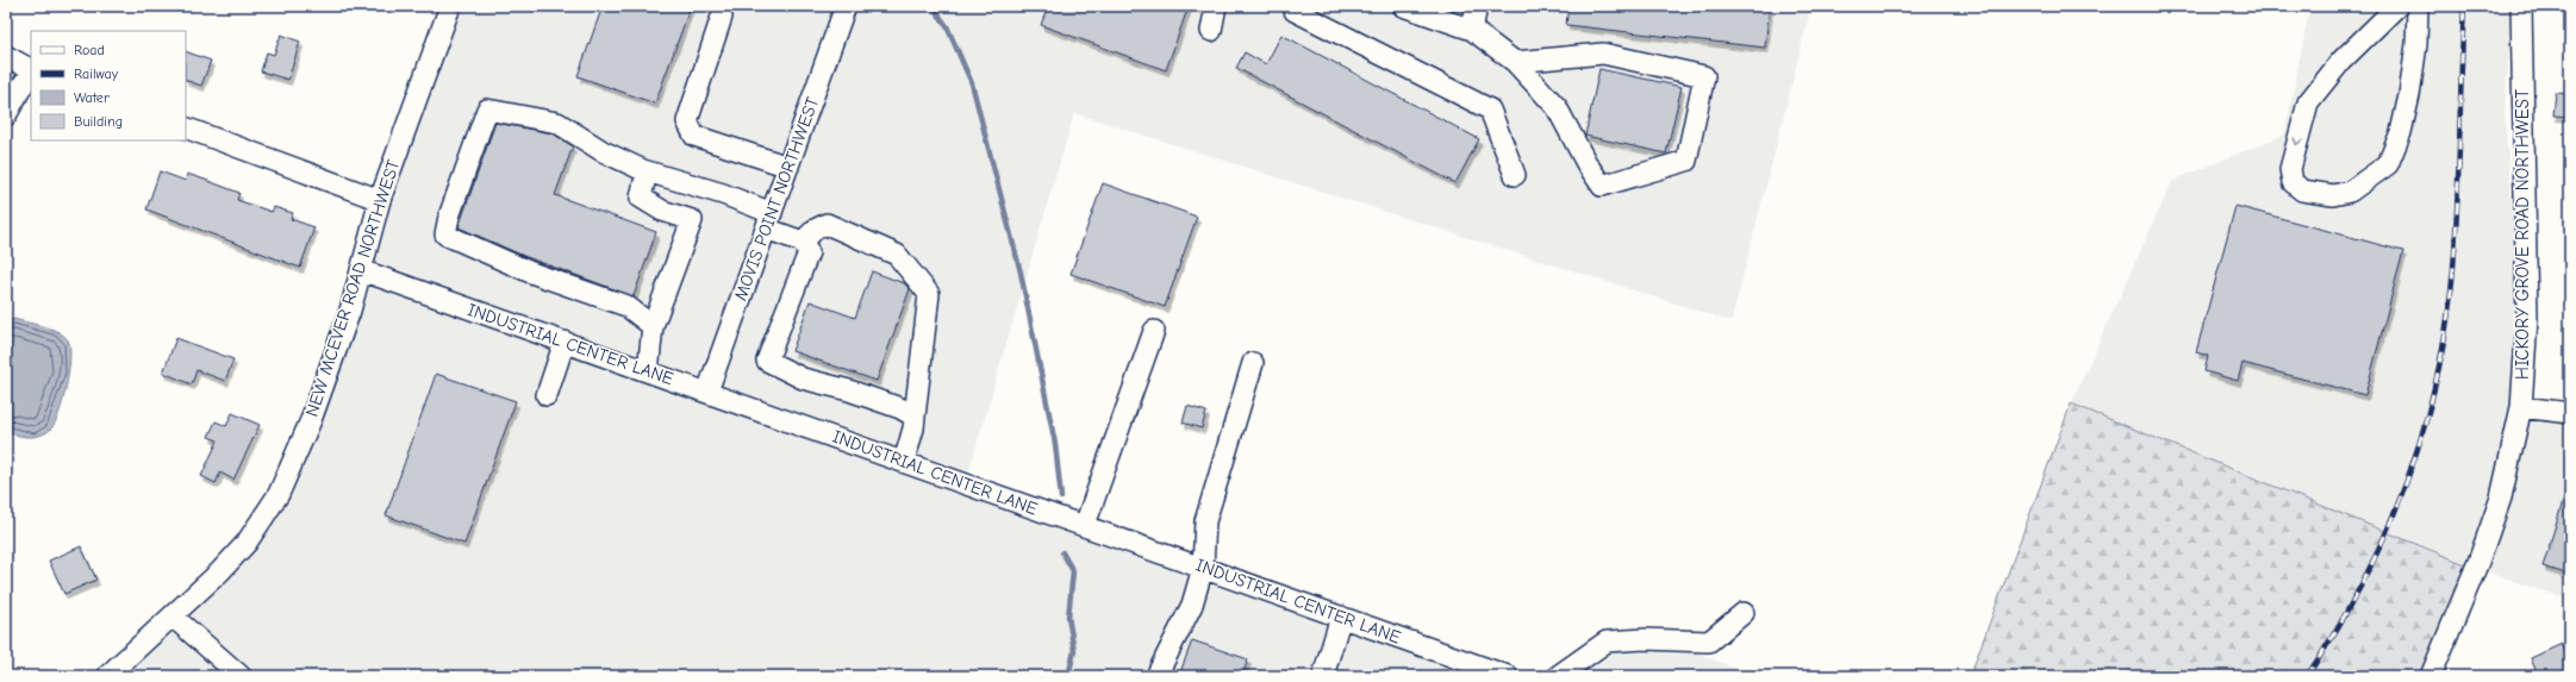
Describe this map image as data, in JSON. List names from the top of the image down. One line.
{"streets":{"street":["MOVIS POINT NORTHWEST","HICKORY GROVE ROAD NORTHWEST","NEW MCEVER ROAD NORTHWEST","INDUSTRIAL CENTER LANE"]},"crossings":[["MOVIS POINT NORTHWEST","INDUSTRIAL CENTER LANE"],["NEW MCEVER ROAD NORTHWEST","INDUSTRIAL CENTER LANE"]],"legend":["Road","Railway","Water","Building"]}
